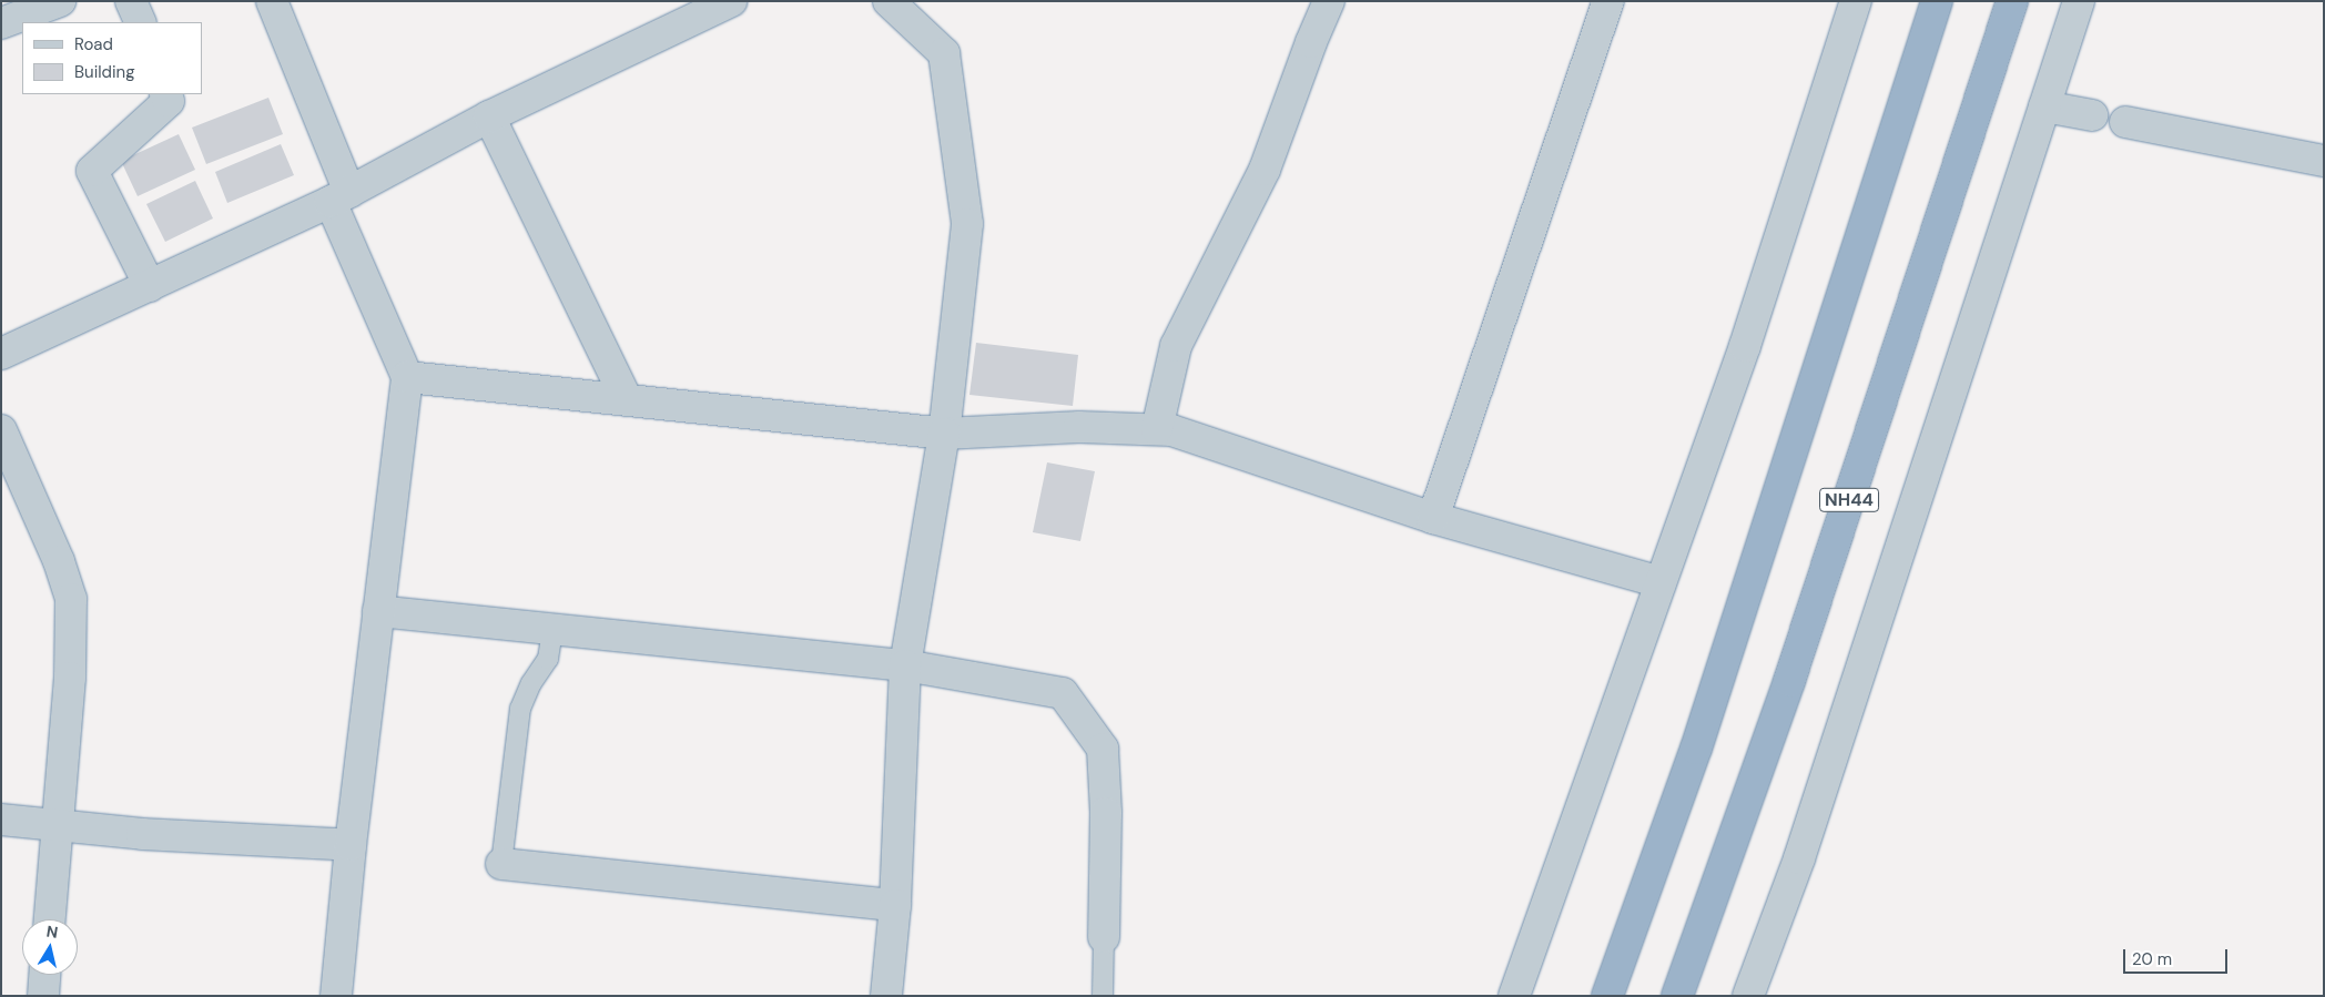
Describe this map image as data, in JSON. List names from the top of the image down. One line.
{"streets":{"highway":["NH44"]},"legend":["Road","Building"],"scale_bar":"20 m","north":"top"}
